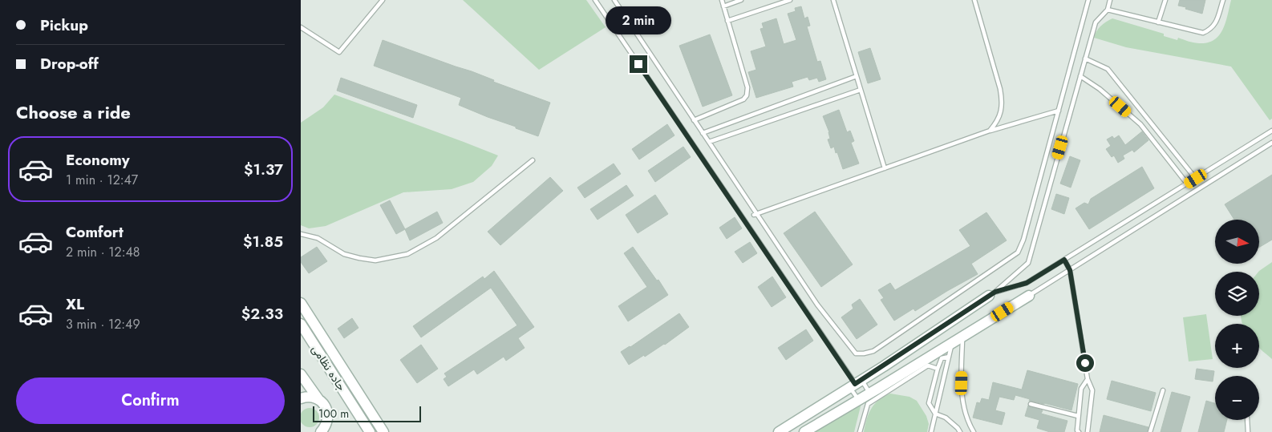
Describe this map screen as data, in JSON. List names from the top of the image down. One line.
{"streets":{"street":["جاده نظامی"]},"scale_bar":"100 m","north":"right","page":{"banner":["Pickup","Drop-off"],"bubble":"2 min","heading":"Choose a ride","list":[{"name":"Economy","note":"1 min · 12:47","value":"$1.37"},{"name":"Comfort","note":"2 min · 12:48","value":"$1.85"},{"name":"XL","note":"3 min · 12:49","value":"$2.33"}],"map_buttons":["+","−"],"buttons":"Confirm","scale":"100 m"}}
